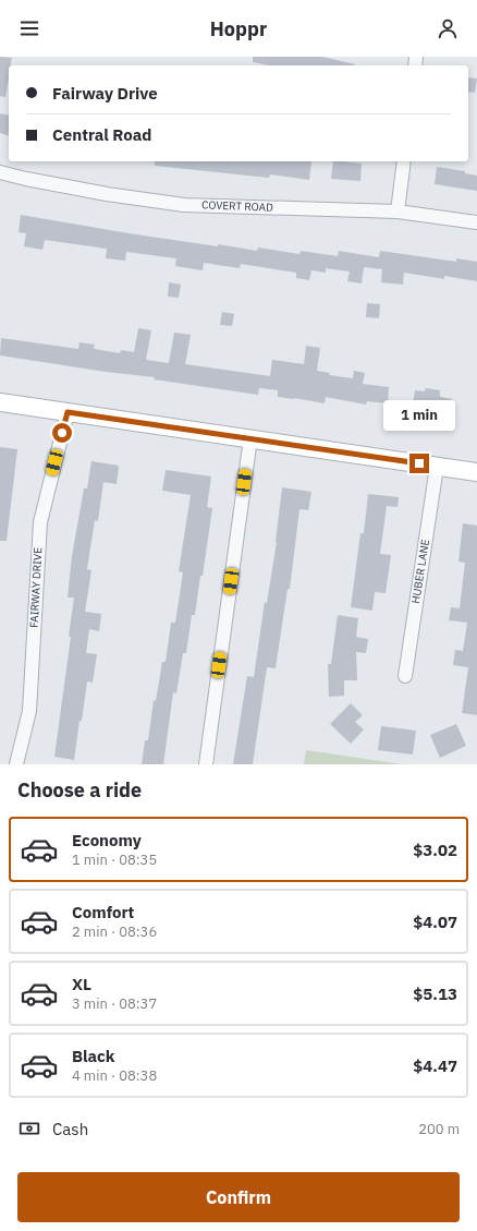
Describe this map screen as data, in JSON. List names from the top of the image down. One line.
{"streets":{"street":["COVERT ROAD","HUBER LANE","FAIRWAY DRIVE"]},"page":{"header":"Hoppr","banner":["Fairway Drive","Central Road"],"bubble":"1 min","heading":"Choose a ride","list":[{"name":"Economy","note":"1 min · 08:35","value":"$3.02"},{"name":"Comfort","note":"2 min · 08:36","value":"$4.07"},{"name":"XL","note":"3 min · 08:37","value":"$5.13"},{"name":"Black","note":"4 min · 08:38","value":"$4.47"}],"pay":["Cash","200 m"],"buttons":"Confirm"}}
